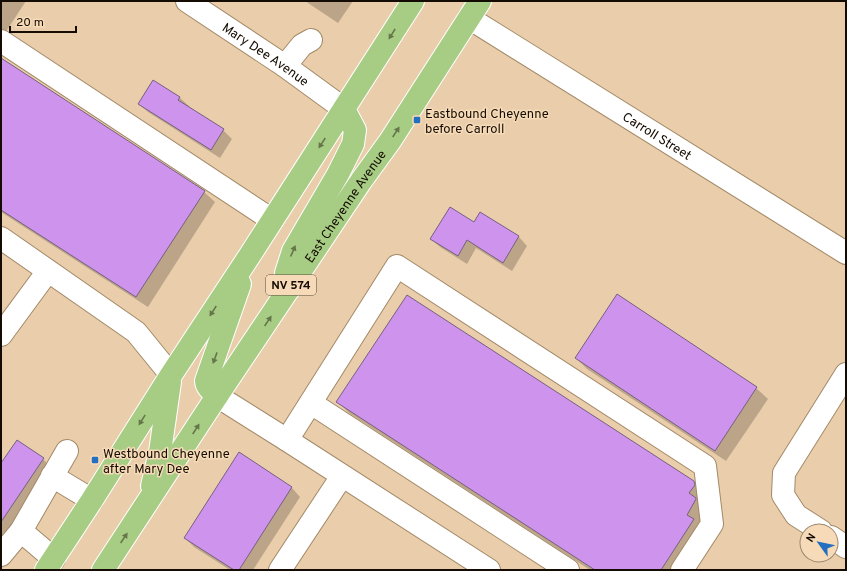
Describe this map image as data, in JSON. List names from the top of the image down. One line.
{"streets":{"main road":["East Cheyenne Avenue","NV 574"],"street":["Mary Dee Avenue","Carroll Street"]},"crossings":[["Carroll Street","East Cheyenne Avenue"]],"places":{"transit":["Eastbound Cheyenne before Carroll","Westbound Cheyenne after Mary Dee"]},"scale_bar":"20 m","north":"top left"}
